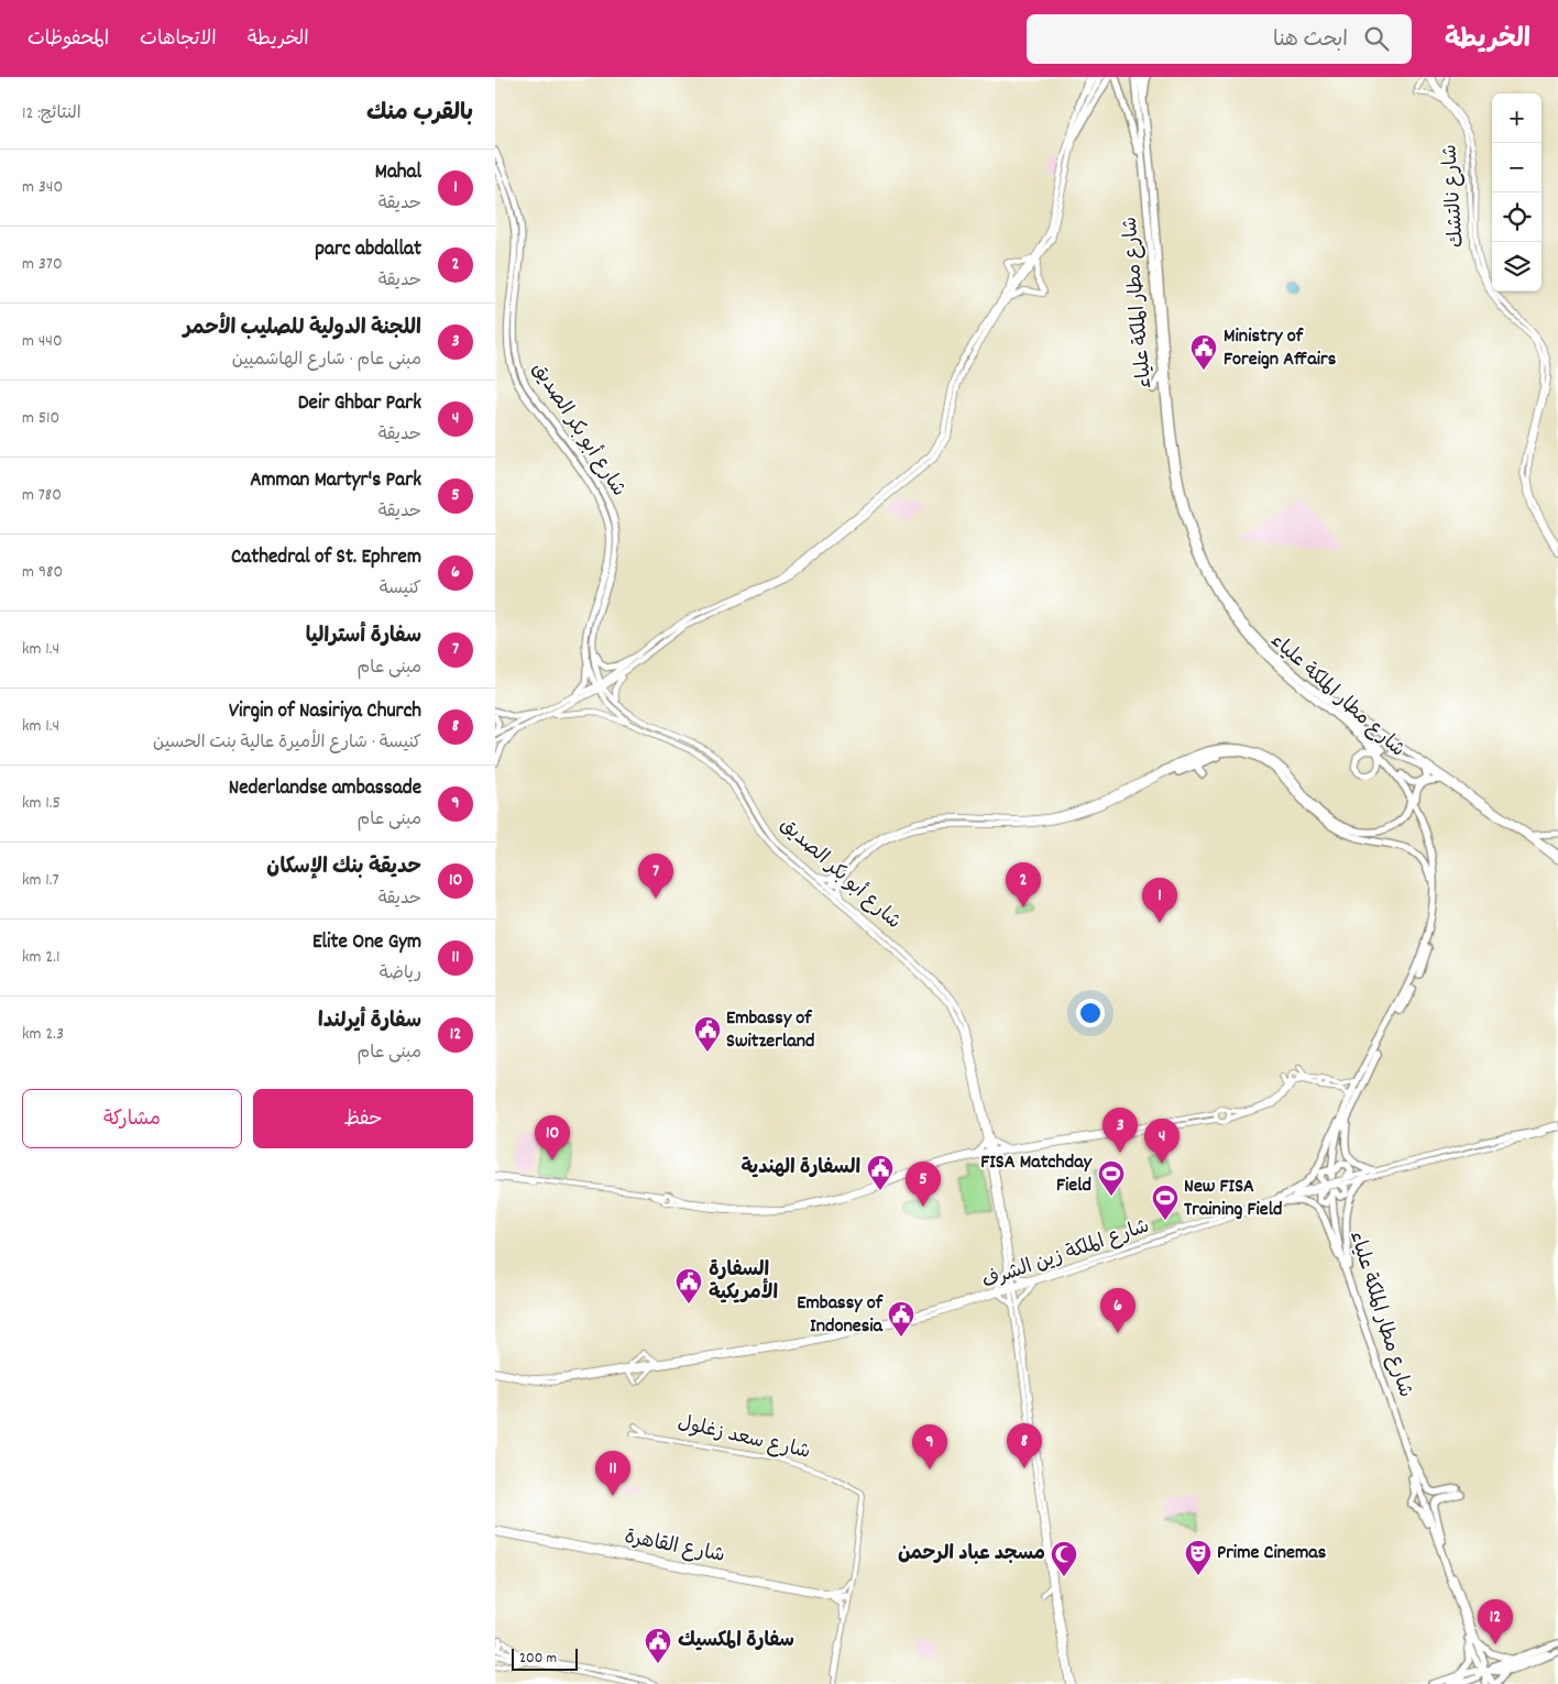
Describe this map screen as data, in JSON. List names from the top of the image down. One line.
{"streets":{"highway":["شارع مطار الملكة علياء","شارع أبو بكر الصديق"],"main road":["شارع نالتشك","شارع الملكة زين الشرف","شارع سعد زغلول","شارع القاهرة"]},"crossings":[["شارع مطار الملكة علياء","شارع الملكة زين الشرف"]],"places":{"public building":["Ministry of Foreign Affairs","Embassy of Switzerland","السفارة الهندية","السفارة الأمريكية","Embassy of Indonesia","سفارة المكسيك"],"sports":["FISA Matchday Field","New FISA Training Field"],"theatre":["Prime Cinemas"],"mosque":["مسجد عباد الرحمن"]},"scale_bar":"200 m","page":{"header":"الخريطة","search":"ابحث هنا","nav":["الخريطة","الاتجاهات","المحفوظات"],"heading":["بالقرب منك","النتائج: 12"],"map_buttons":["+","−"],"list":[{"mark":"1","name":"Mahal","note":"حديقة","value":"340 m"},{"mark":"2","name":"parc abdallat","note":"حديقة","value":"370 m"},{"mark":"3","name":"اللجنة الدولية للصليب الأحمر","note":"مبنى عام · شارع الهاشميين","value":"440 m"},{"mark":"4","name":"Deir Ghbar Park","note":"حديقة","value":"510 m"},{"mark":"5","name":"Amman Martyr's Park","note":"حديقة","value":"780 m"},{"mark":"6","name":"Cathedral of St. Ephrem","note":"كنيسة","value":"980 m"},{"mark":"7","name":"سفارة أستراليا","note":"مبنى عام","value":"1.4 km"},{"mark":"8","name":"Virgin of Nasiriya Church","note":"كنيسة · شارع الأميرة عالية بنت الحسين","value":"1.4 km"},{"mark":"9","name":"Nederlandse ambassade","note":"مبنى عام","value":"1.5 km"},{"mark":"10","name":"حديقة بنك الإسكان","note":"حديقة","value":"1.7 km"},{"mark":"11","name":"Elite One Gym","note":"رياضة","value":"2.1 km"},{"mark":"12","name":"سفارة أيرلندا","note":"مبنى عام","value":"2.3 km"}],"pins":["7","2","1","3","10","4","5","6","8","9","11","12"],"buttons":["حفظ","مشاركة"],"scale":"200 m"}}
